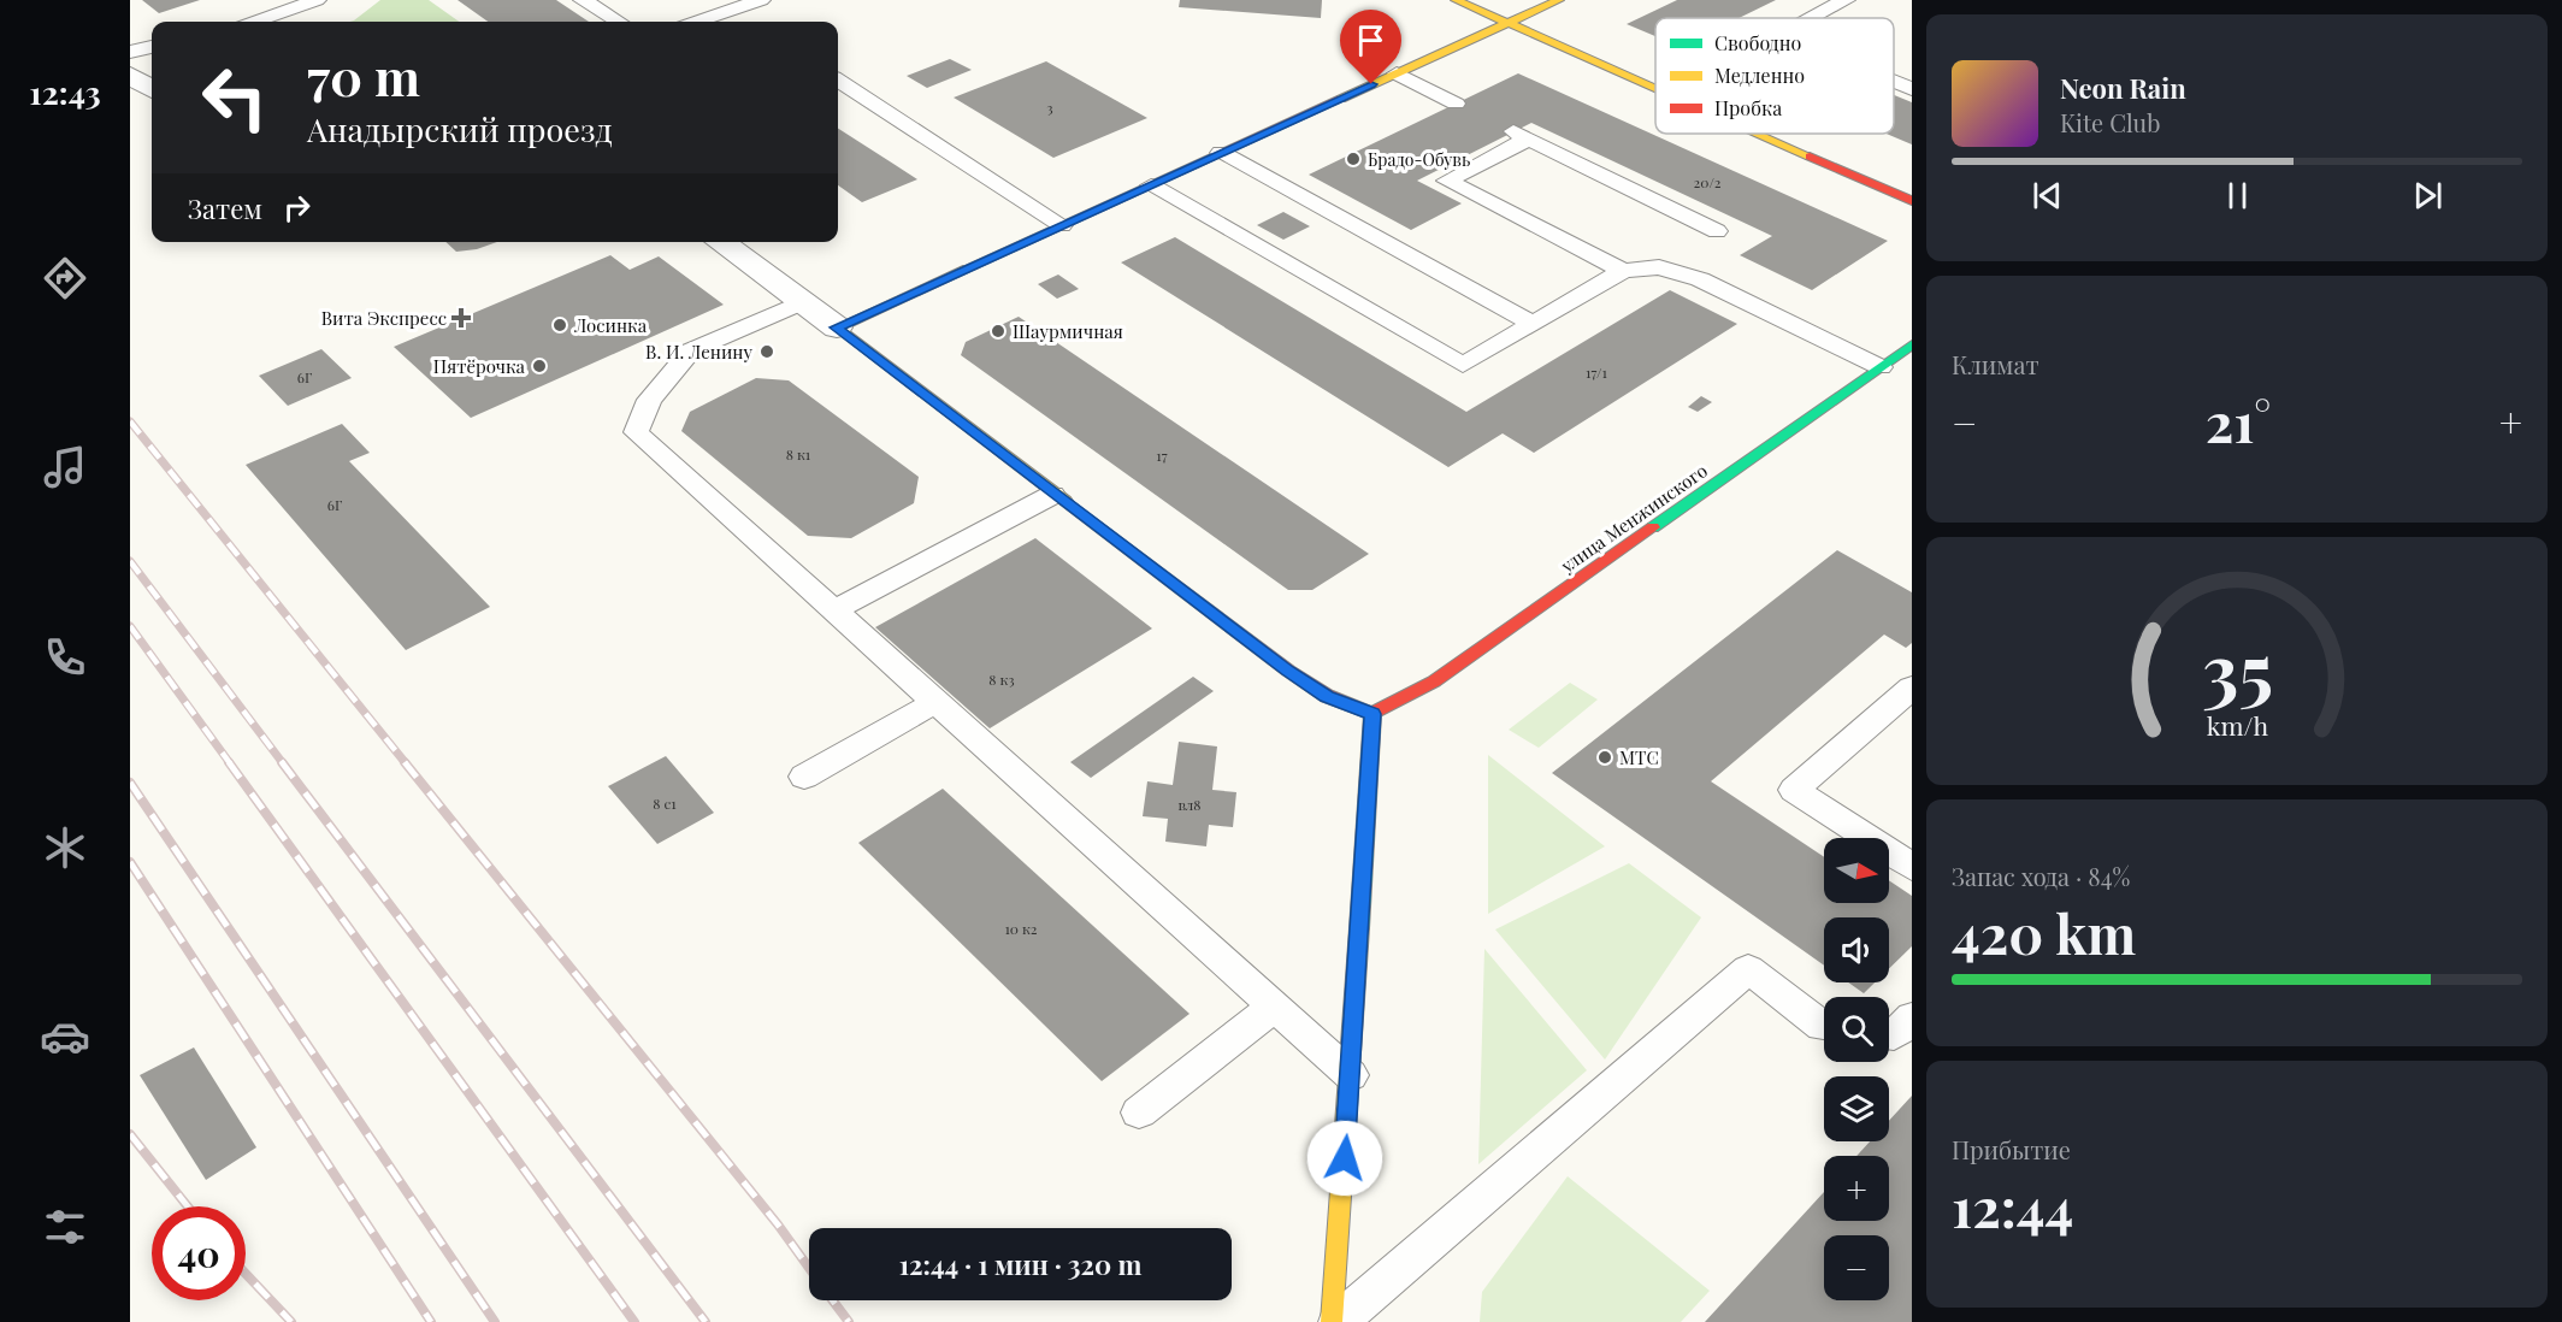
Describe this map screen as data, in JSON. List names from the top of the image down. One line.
{"streets":{"street":["улица Менжинского"]},"places":{"other":["Брадо-Обувь","Лосинка","Шаурмичная","В. И. Ленину","Пятёрочка","МТС"],"health":["Вита Экспресс"]},"house_numbers":["3","20/2","17/1","6Г","8 к1","17","6Г","8 к3","8 с1","вл8","10 к2"],"legend":["Свободно","Медленно","Пробка"],"north":"right","page":{"tabs":"12:43","turn":["70 m","Анадырский проезд"],"song":["Neon Rain","Kite Club"],"then":"Затем","tile":["Климат",["Запас хода · 84%","420 km"],["Прибытие","12:44"]],"heat":["−","21°","+"],"map_buttons":["+","−"],"limit":"40","trip":"12:44 · 1 мин · 320 m","gauge":["35","km/h"]}}
